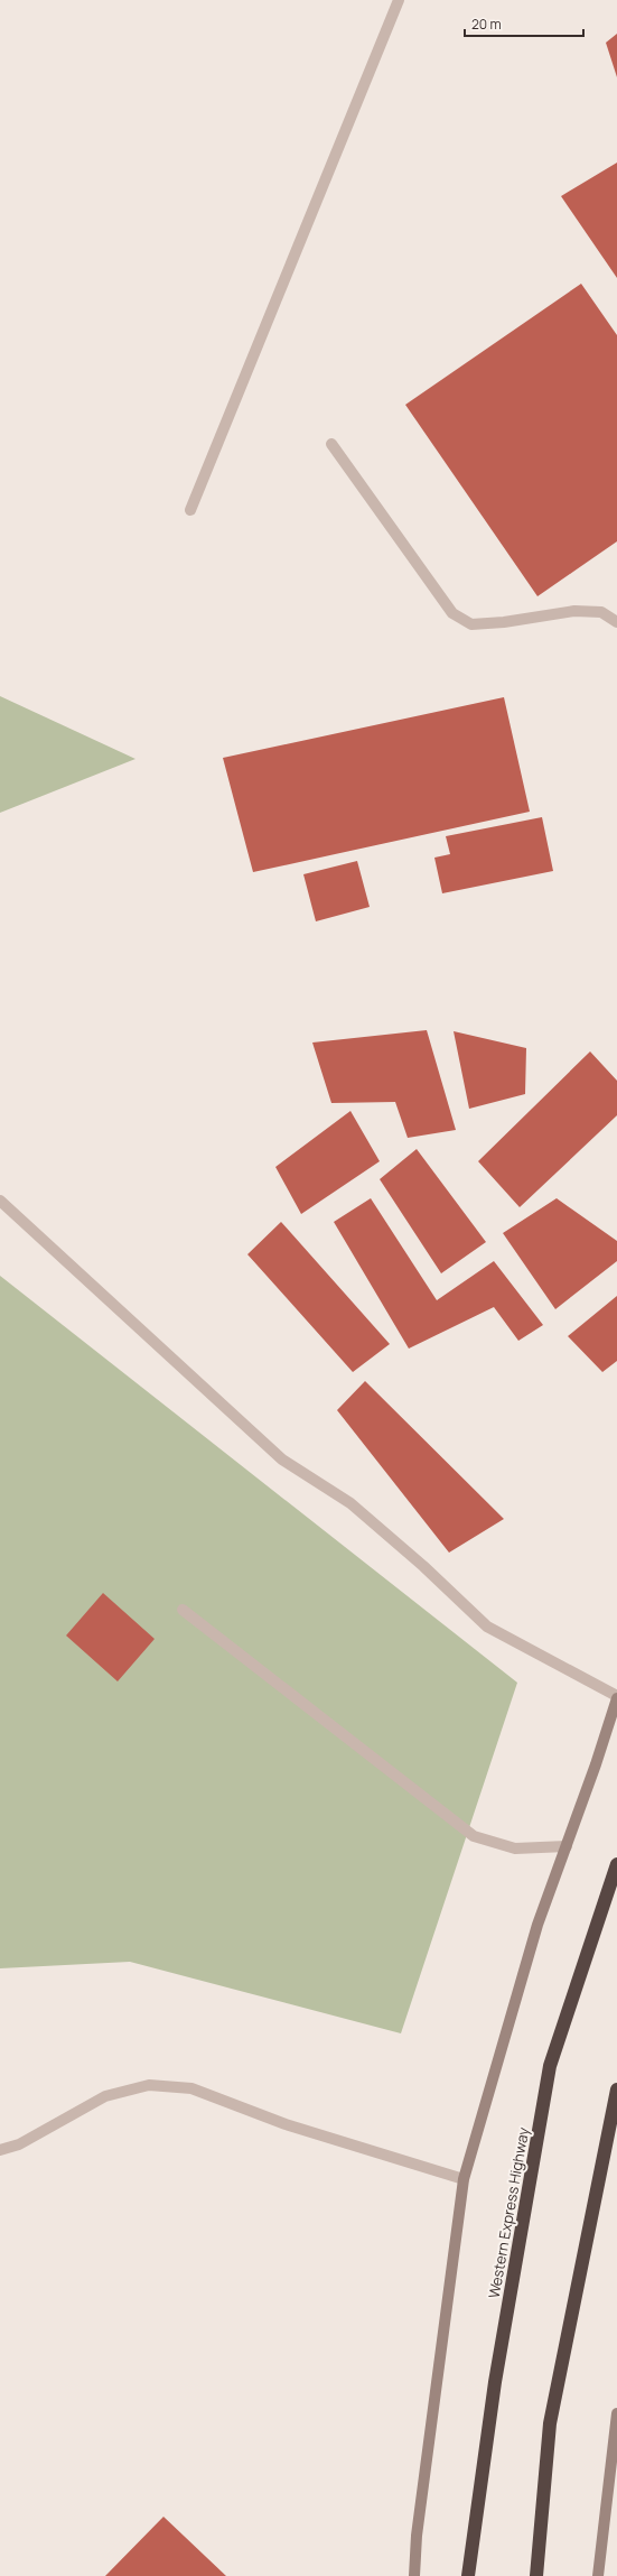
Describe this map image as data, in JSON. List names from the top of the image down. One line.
{"streets":{"highway":["Western Express Highway"]},"scale_bar":"20 m"}
